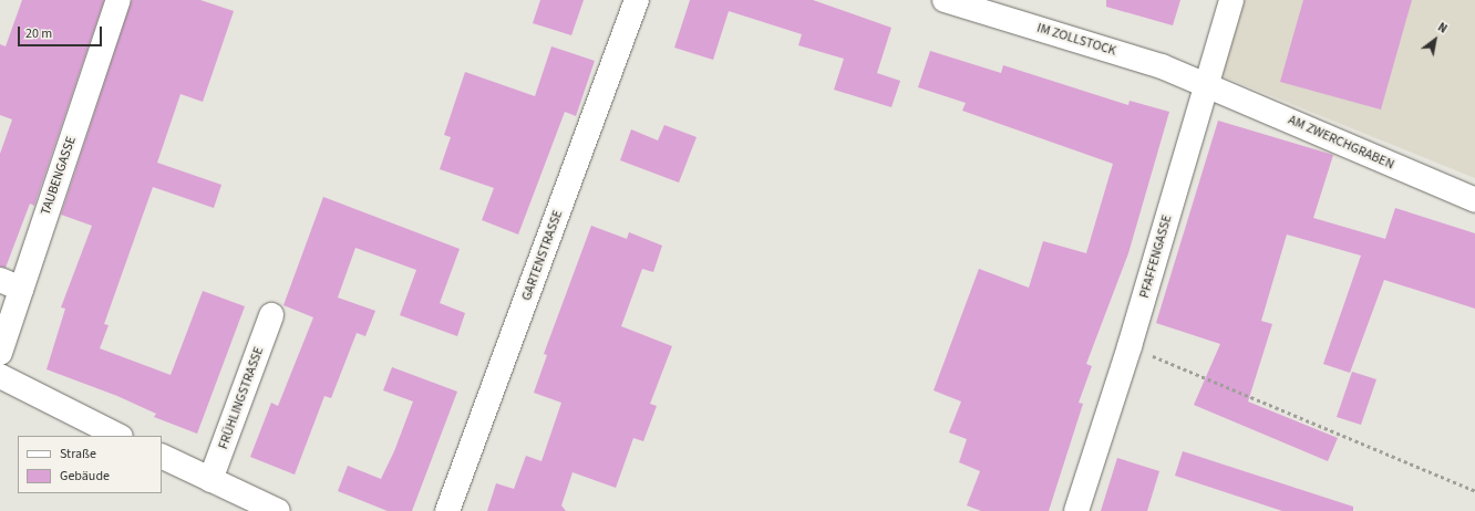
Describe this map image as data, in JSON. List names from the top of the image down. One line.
{"streets":{"street":["IM ZOLLSTOCK","AM ZWERCHGRABEN","TAUBENGASSE","GARTENSTRASSE","PFAFFENGASSE","FRÜHLINGSTRASSE"]},"crossings":[["IM ZOLLSTOCK","AM ZWERCHGRABEN"],["IM ZOLLSTOCK","PFAFFENGASSE"],["AM ZWERCHGRABEN","PFAFFENGASSE"]],"legend":["Straße","Gebäude"],"scale_bar":"20 m","north":"top right"}
